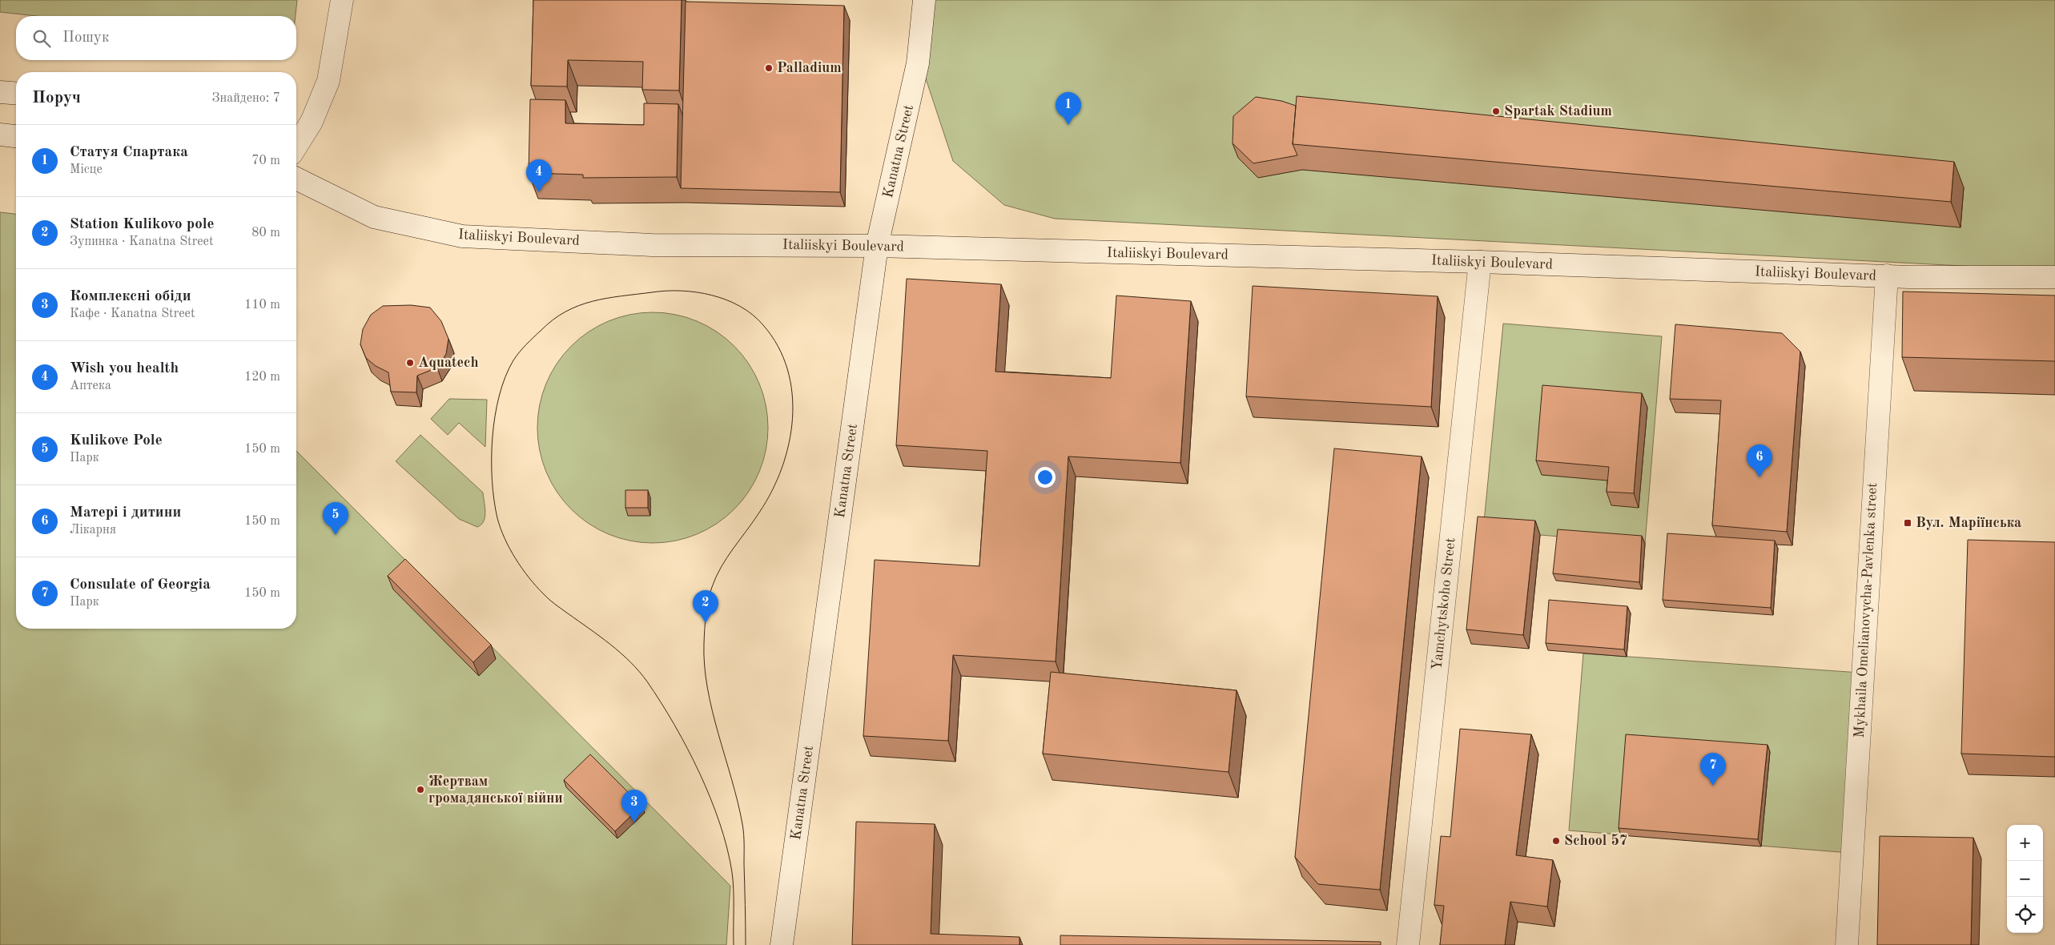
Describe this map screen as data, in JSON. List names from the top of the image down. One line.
{"streets":{"main road":["Kanatna Street","Italiiskyi Boulevard","Yamchytskoho Street","Mykhaila Omelianovycha-Pavlenka street"]},"crossings":[["Kanatna Street","Italiiskyi Boulevard"],["Italiiskyi Boulevard","Yamchytskoho Street"],["Italiiskyi Boulevard","Mykhaila Omelianovycha-Pavlenka street"]],"places":{"other":["Palladium","Spartak Stadium","Aquatech","Жертвам громадянської війни","School 57"],"transit":["Вул. Маріїнська"]},"page":{"search":"Пошук","heading":["Поруч","Знайдено: 7"],"pins":["1","4","6","5","2","7","3"],"list":[{"mark":"1","name":"Статуя Спартака","note":"Місце","value":"70 m"},{"mark":"2","name":"Station Kulikovo pole","note":"Зупинка · Kanatna Street","value":"80 m"},{"mark":"3","name":"Комплексні обіди","note":"Кафе · Kanatna Street","value":"110 m"},{"mark":"4","name":"Wish you health","note":"Аптека","value":"120 m"},{"mark":"5","name":"Kulikove Pole","note":"Парк","value":"150 m"},{"mark":"6","name":"Матері і дитини","note":"Лікарня","value":"150 m"},{"mark":"7","name":"Consulate of Georgia","note":"Парк","value":"150 m"}],"map_buttons":["+","−"]}}
